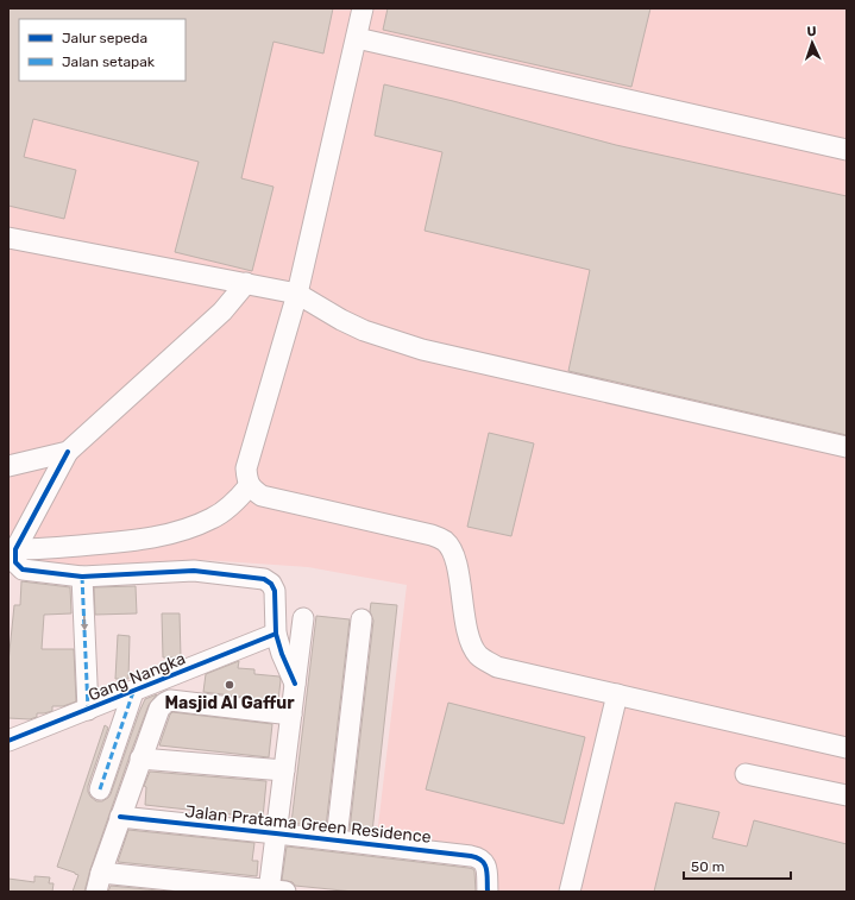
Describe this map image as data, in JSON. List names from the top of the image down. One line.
{"streets":{"street":["Gang Nangka","Jalan Pratama Green Residence"]},"places":["Masjid Al Gaffur"],"legend":["Jalur sepeda","Jalan setapak"],"scale_bar":"50 m","north":"top"}
